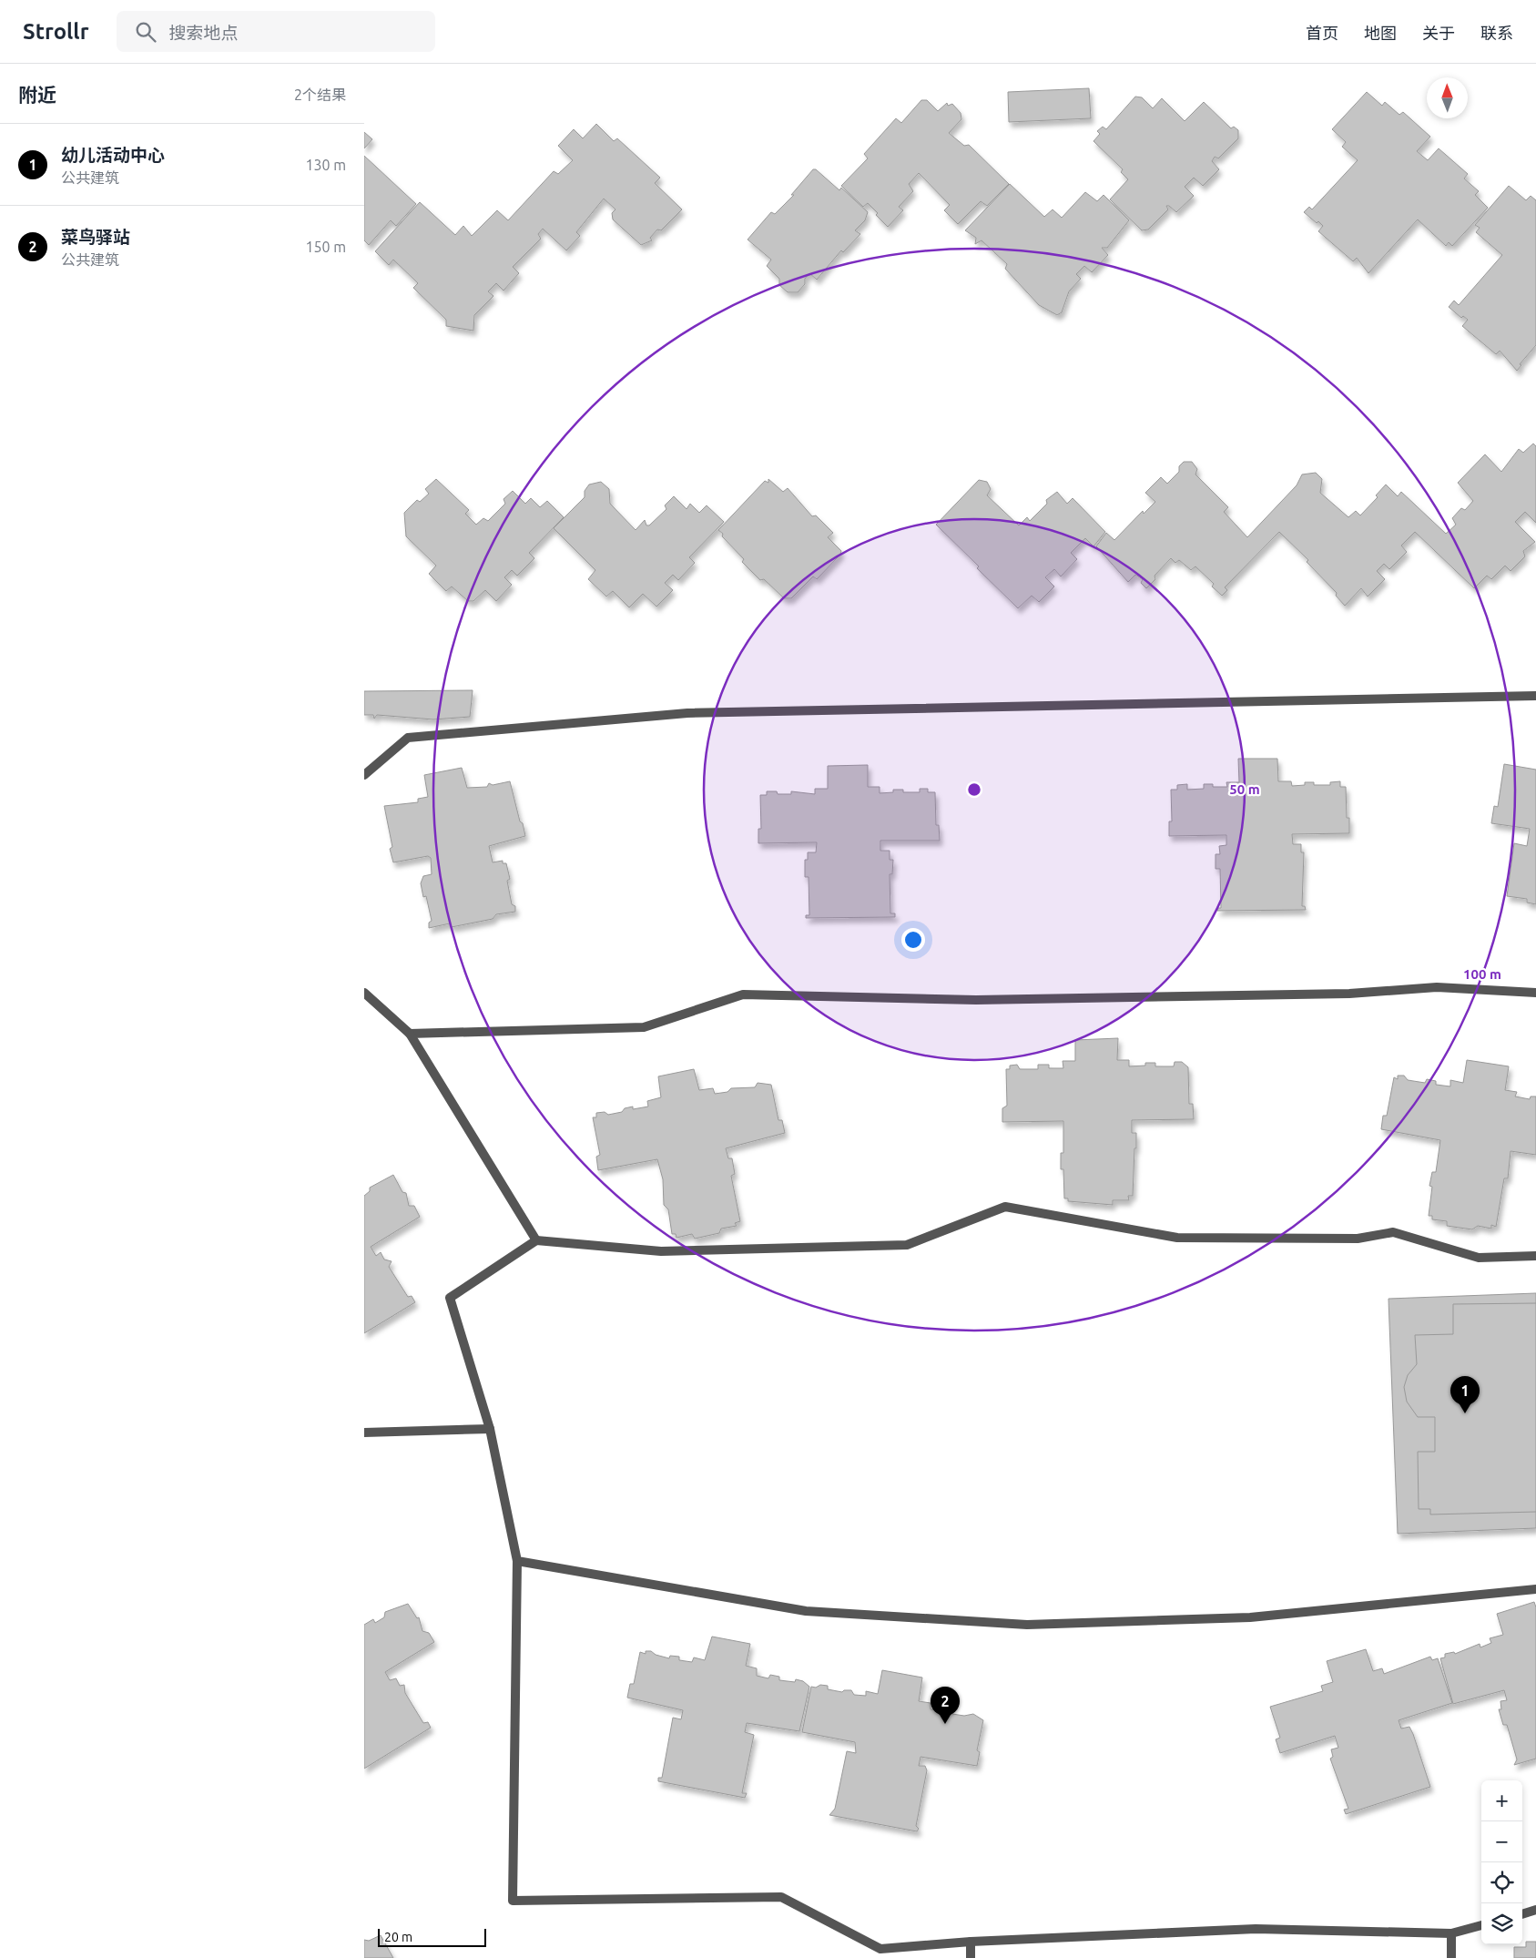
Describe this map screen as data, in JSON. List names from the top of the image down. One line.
{"scale_bar":"20 m","north":"top","page":{"header":"Strollr","search":"搜索地点","nav":["首页","地图","关于","联系"],"heading":["附近","2个结果"],"list":[{"mark":"1","name":"幼儿活动中心","note":"公共建筑","value":"130 m"},{"mark":"2","name":"菜鸟驿站","note":"公共建筑","value":"150 m"}],"pins":["1","2"],"map_buttons":["+","−"],"scale":"20 m"},"rings":["50 m","100 m"]}
